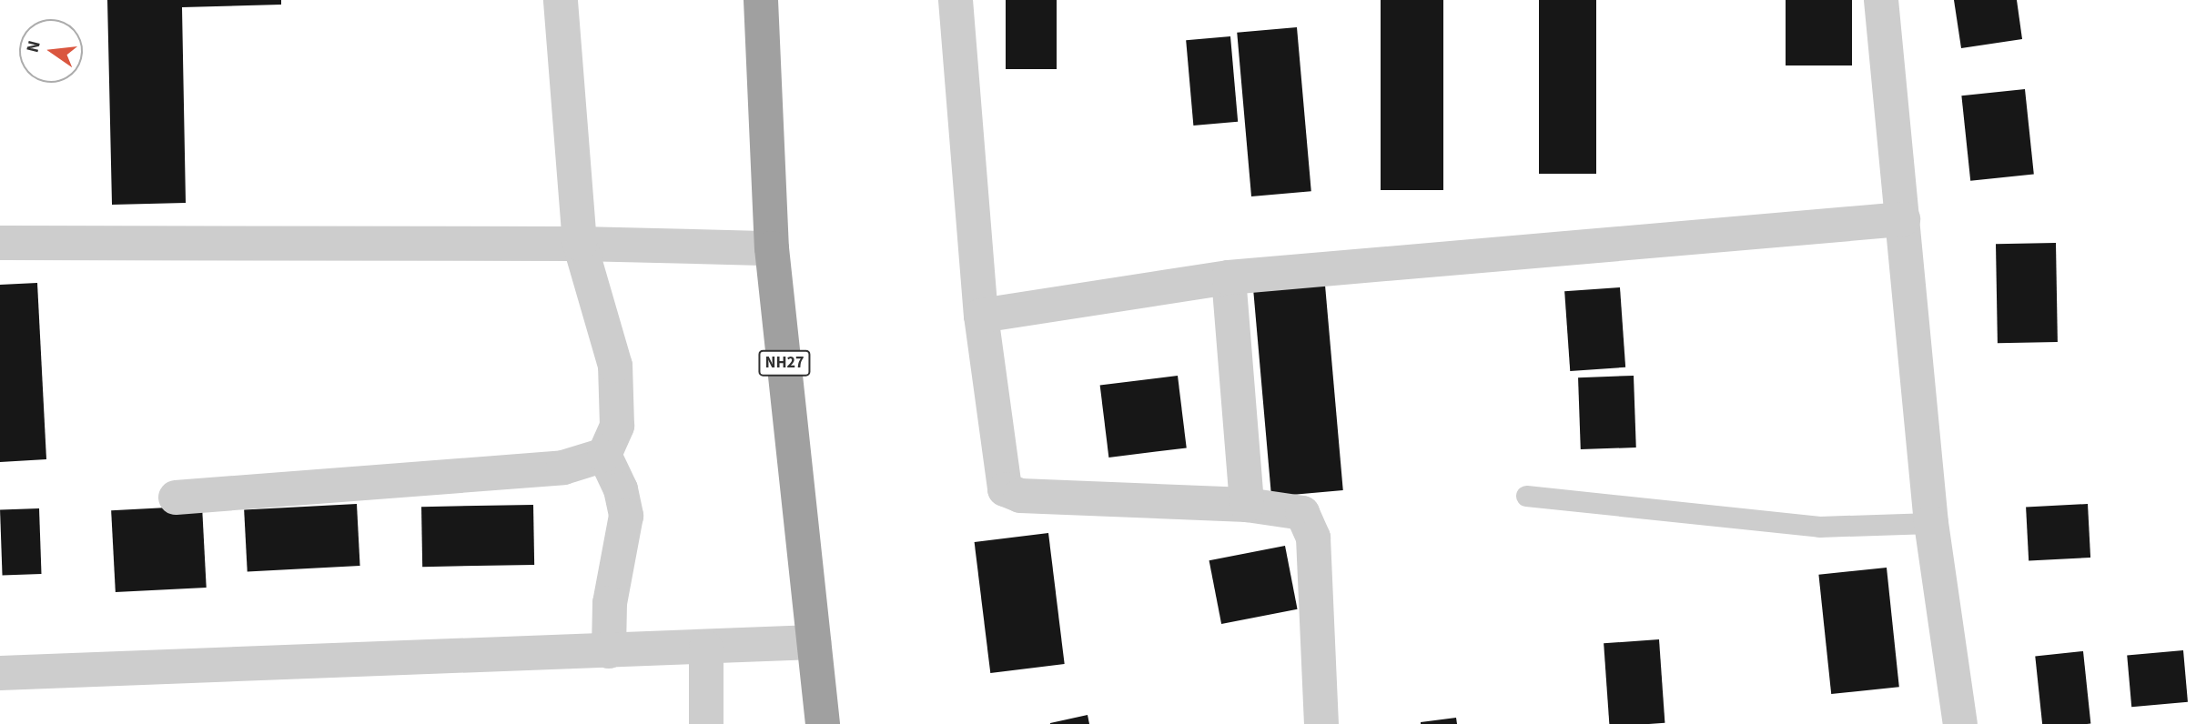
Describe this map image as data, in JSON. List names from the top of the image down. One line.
{"streets":{"highway":["NH27"]},"north":"left"}
